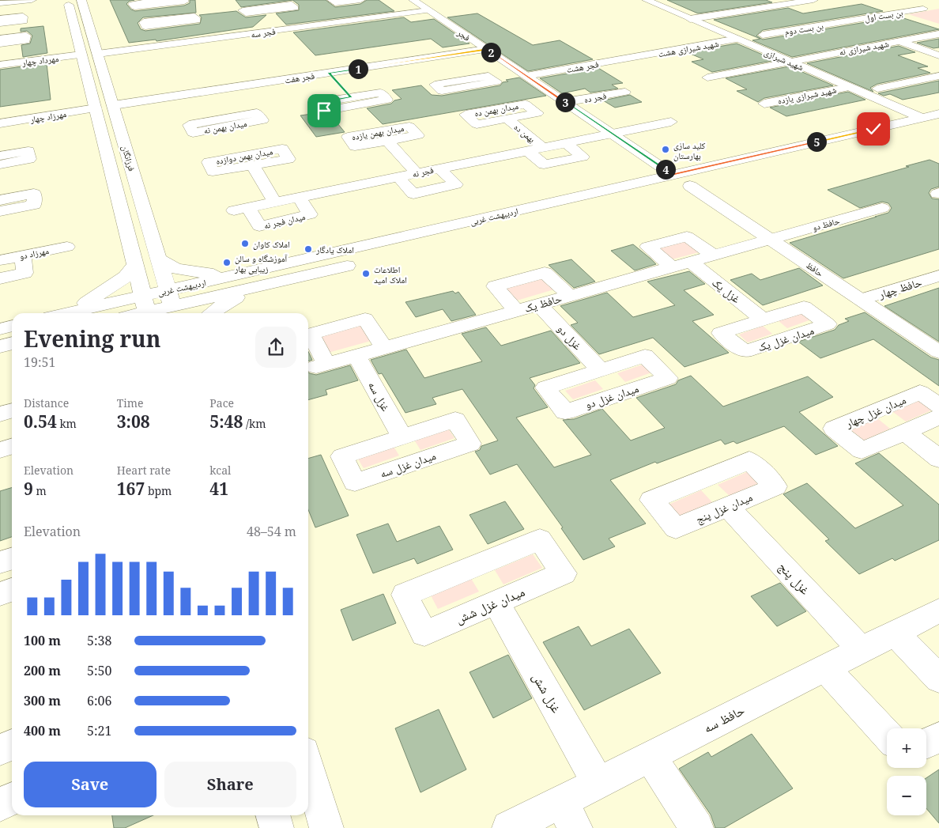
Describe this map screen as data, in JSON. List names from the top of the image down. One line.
{"streets":{"street":["بن بست اول","بن بست دوم","فجر سه","فجر","شهید شیرازی نه","شهید شیرازی هشت","شهید شیرازی","مهرداد چهار","فجر هشت","فجر هفت","شهید شیرازی یازده","فجر ده","مهرزاد چهار","میدان بهمن نه","بهمن ده","میدان بهمن دوازده","فرزانگان","فجر نه","اردیبهشت غربی","میدان فجر نه","حافظ دو","مهرزاد دو","حافظ","حافظ چهار","غزل یک","حافظ یک","غزل دو","غزل سه","میدان غزل دو","میدان غزل چهار","میدان غزل سه","غزل پنج","میدان غزل شش","غزل شش","حافظ سه"]},"crossings":[["بن بست اول","بن بست دوم"],["فجر سه","فجر"],["فجر سه","فرزانگان"],["فجر","فجر هشت"],["فجر","فجر هفت"],["فجر","فجر ده"],["فجر","فجر نه"],["فجر","اردیبهشت غربی"],["شهید شیرازی نه","شهید شیرازی"],["شهید شیرازی هشت","شهید شیرازی"],["شهید شیرازی هشت","فجر هشت"],["شهید شیرازی","شهید شیرازی یازده"],["شهید شیرازی","اردیبهشت غربی"],["مهرداد چهار","فرزانگان"],["فجر هفت","فرزانگان"],["مهرزاد چهار","فرزانگان"],["بهمن ده","فجر نه"],["فرزانگان","اردیبهشت غربی"],["فجر نه","میدان فجر نه"],["اردیبهشت غربی","حافظ"],["حافظ دو","حافظ"],["حافظ دو","حافظ یک"],["حافظ","حافظ چهار"],["حافظ","حافظ یک"],["غزل یک","حافظ یک"],["حافظ یک","غزل دو"],["حافظ یک","غزل سه"],["غزل دو","میدان غزل دو"],["غزل سه","میدان غزل سه"],["غزل پنج","حافظ سه"],["میدان غزل شش","غزل شش"],["غزل شش","حافظ سه"]],"places":["کلید سازی بهارستان","املاک کاوان","املاک یادگار","آموزشگاه و سالن زیبایی بهار","اطلاعات املاک امید"],"page":{"pins":["2","1","3","5","4"],"heading":["Evening run","19:51"],"stats":[["Distance","0.54 km"],["Time","3:08"],["Pace","5:48 /km"],["Elevation","9 m"],["Heart rate","167 bpm"],["kcal","41"]],"chart":["Elevation","48–54 m"],"list":[{"name":"100 m","note":"5:38"},{"name":"200 m","note":"5:50"},{"name":"300 m","note":"6:06"},{"name":"400 m","note":"5:21"}],"map_buttons":["+","−"],"buttons":["Save","Share"]}}
